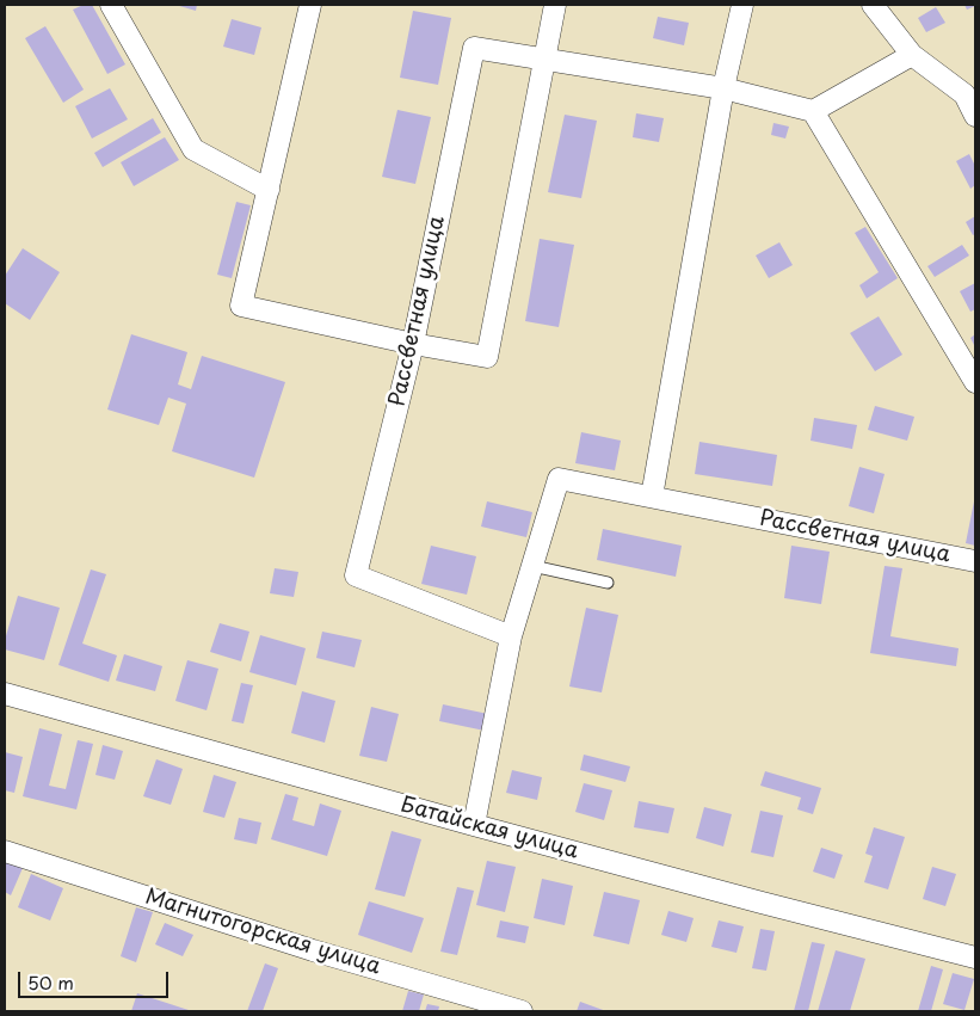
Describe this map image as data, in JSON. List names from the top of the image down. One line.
{"streets":{"street":["Рассветная улица","Батайская улица","Магнитогорская улица"]},"scale_bar":"50 m"}
